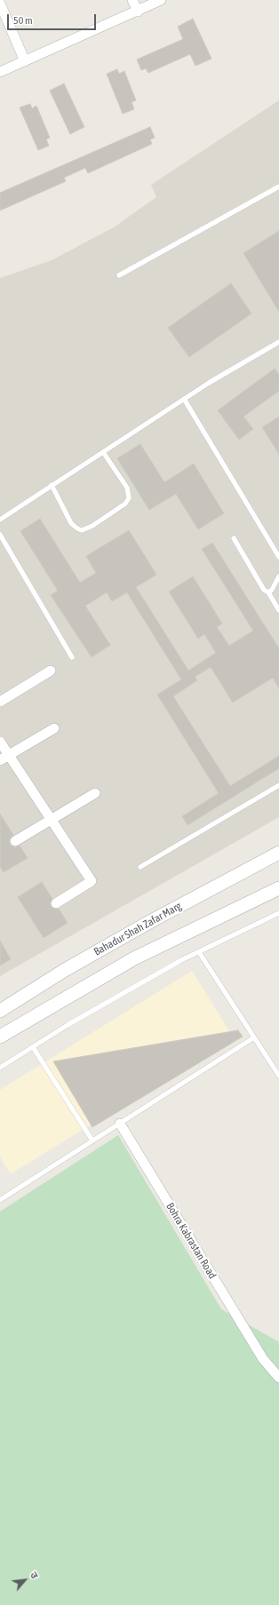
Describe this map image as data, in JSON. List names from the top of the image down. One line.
{"streets":{"main road":["Bahadur Shah Zafar Marg"],"street":["Bohra Kabrastan Road"]},"scale_bar":"50 m","north":"top right"}
